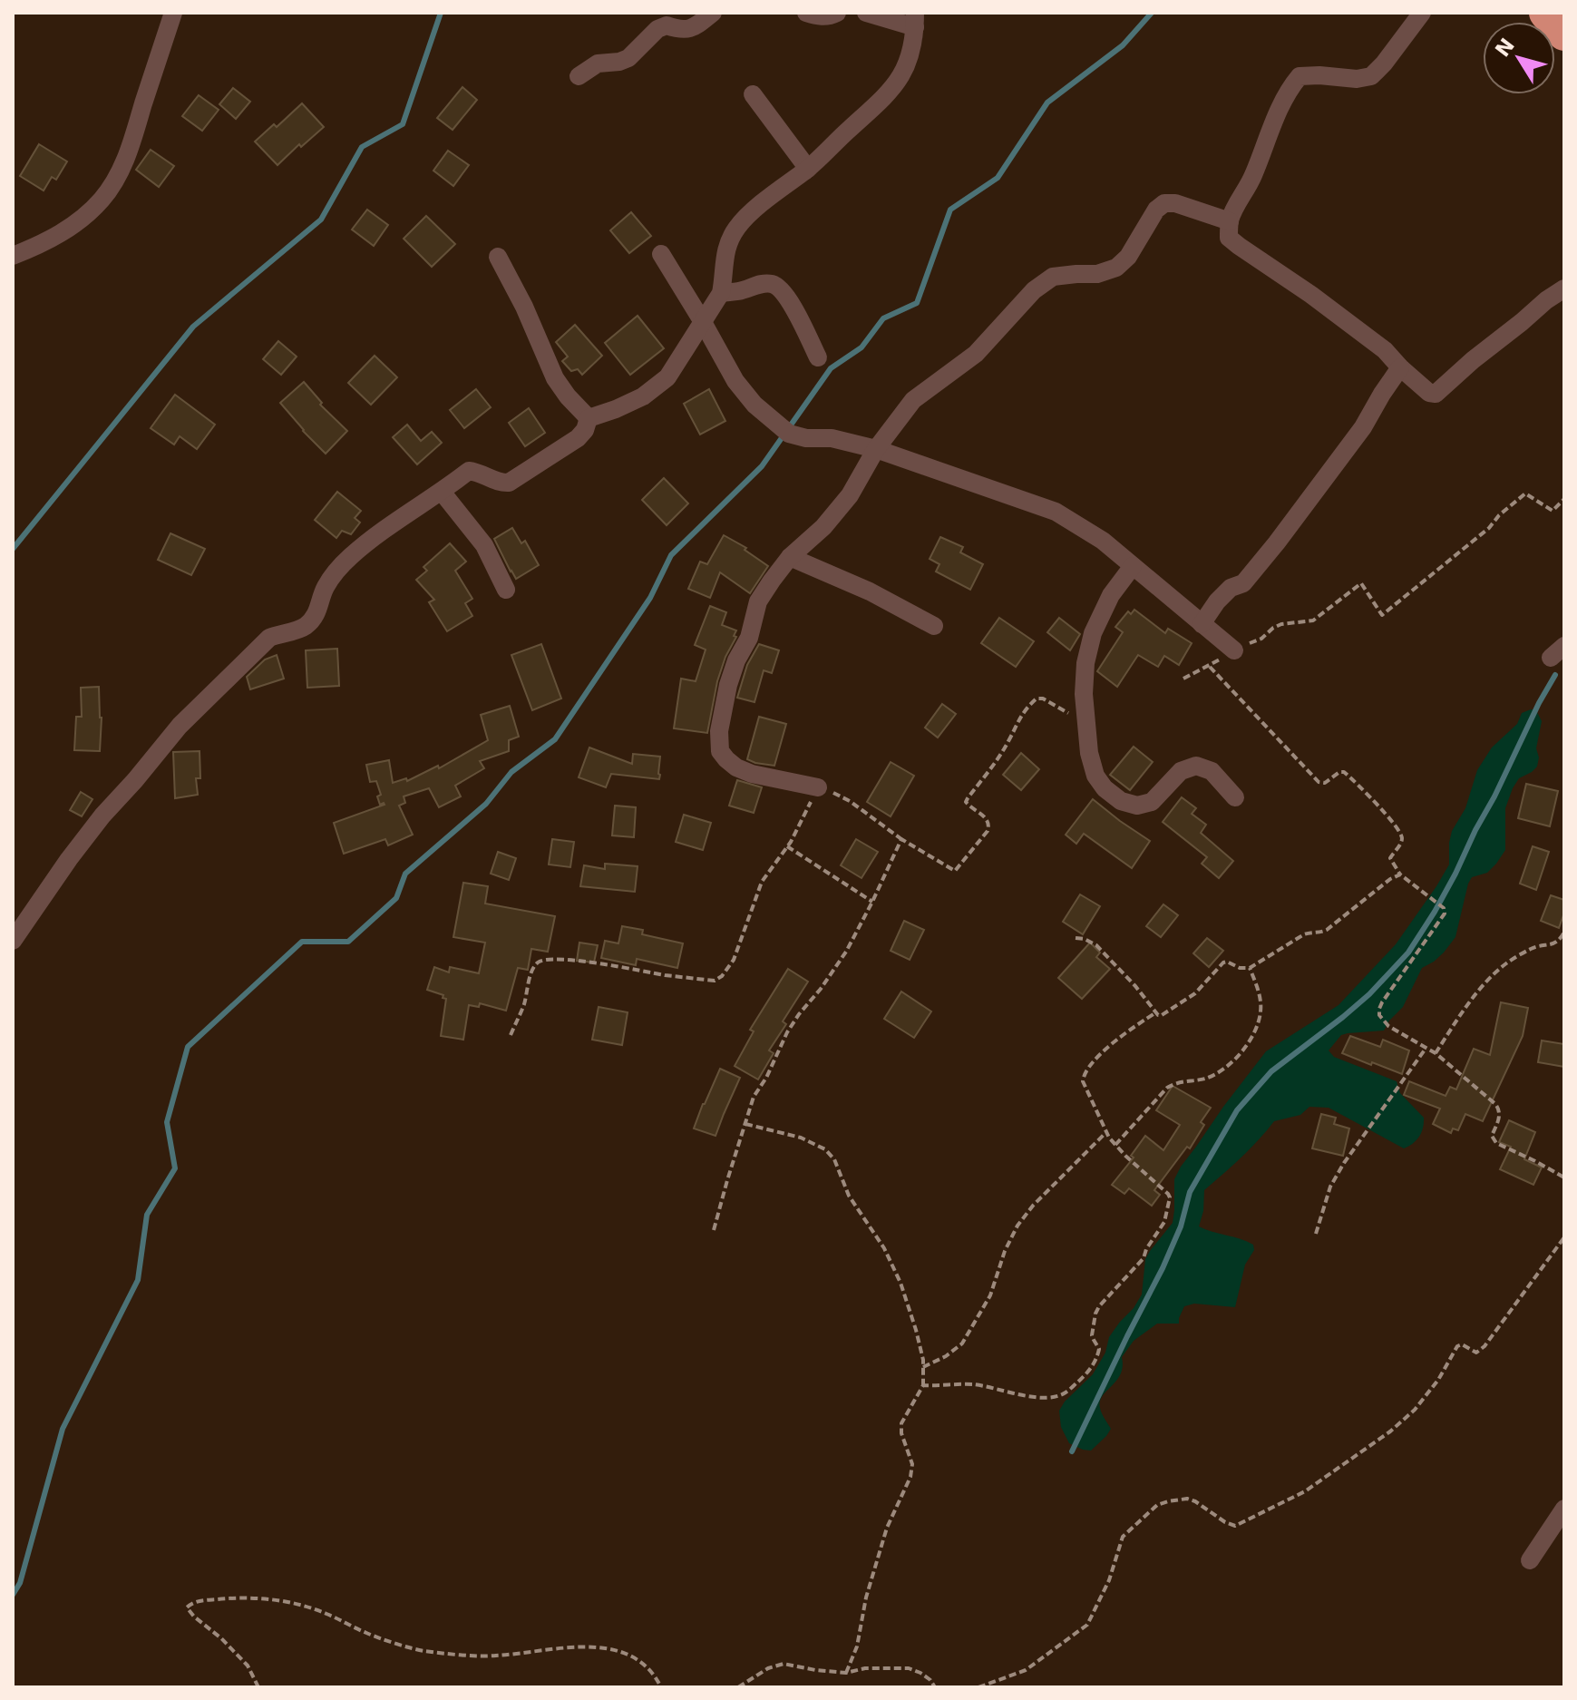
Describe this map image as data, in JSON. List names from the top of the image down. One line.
{"north":"top left"}
